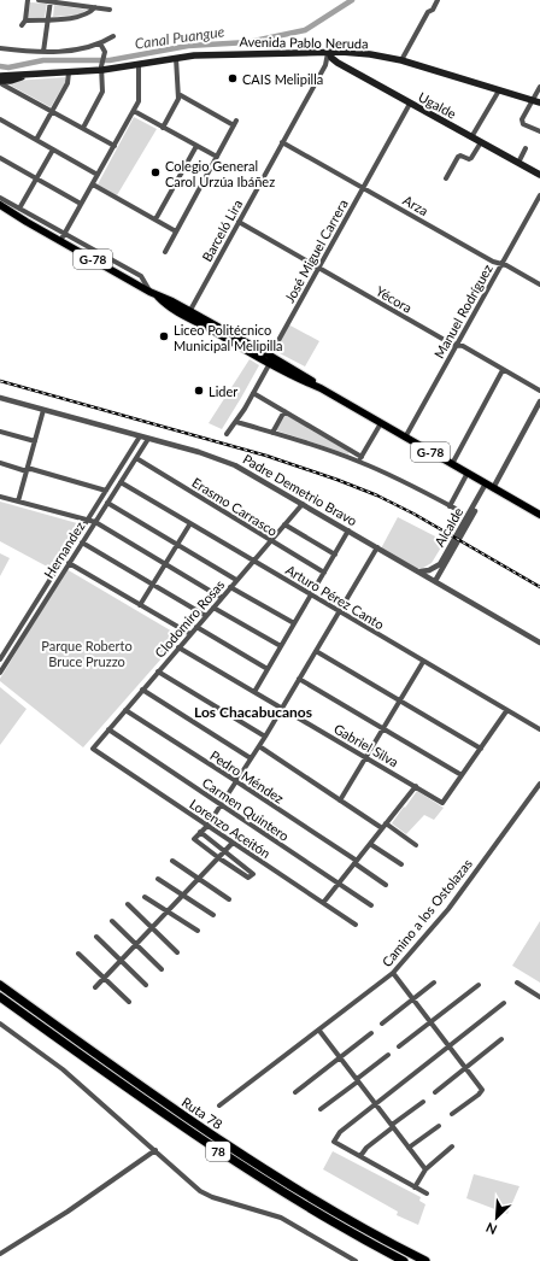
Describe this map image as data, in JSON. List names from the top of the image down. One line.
{"streets":{"highway":["Ruta 78","78"],"main road":["Avenida Pablo Neruda","Ugalde","G-78"],"street":["Arza","Barceló Lira","José Miguel Carrera","Yécora","Manuel Rodríguez","Padre Demetrio Bravo","Erasmo Carrasco","Alcalde","Hernandez","Arturo Pérez Canto","Clodomiro Rosas","Gabriel Silva","Pedro Méndez","Carmen Quintero","Lorenzo Aceitón","Camino a los Ostolazas"]},"crossings":[["Avenida Pablo Neruda","Ugalde"],["Avenida Pablo Neruda","Barceló Lira"],["Ugalde","Barceló Lira"],["Ugalde","José Miguel Carrera"],["Arza","Barceló Lira"],["Arza","José Miguel Carrera"],["Arza","Manuel Rodríguez"],["Barceló Lira","G-78"],["Barceló Lira","Yécora"],["José Miguel Carrera","G-78"],["José Miguel Carrera","Yécora"],["G-78","Manuel Rodríguez"],["G-78","Alcalde"],["Yécora","Manuel Rodríguez"],["Padre Demetrio Bravo","Alcalde"],["Padre Demetrio Bravo","Hernandez"],["Padre Demetrio Bravo","Clodomiro Rosas"],["Erasmo Carrasco","Hernandez"],["Erasmo Carrasco","Clodomiro Rosas"],["Hernandez","Arturo Pérez Canto"],["Arturo Pérez Canto","Clodomiro Rosas"],["Clodomiro Rosas","Gabriel Silva"],["Clodomiro Rosas","Pedro Méndez"],["Clodomiro Rosas","Carmen Quintero"],["Clodomiro Rosas","Lorenzo Aceitón"]],"districts":["Los Chacabucanos"],"water":["Canal Puangue"],"parks":["Parque Roberto Bruce Pruzzo"],"places":["CAIS Melipilla","Colegio General Carol Urzúa Ibáñez","Liceo Politécnico Municipal Melipilla","Lider"],"north":"bottom left"}
